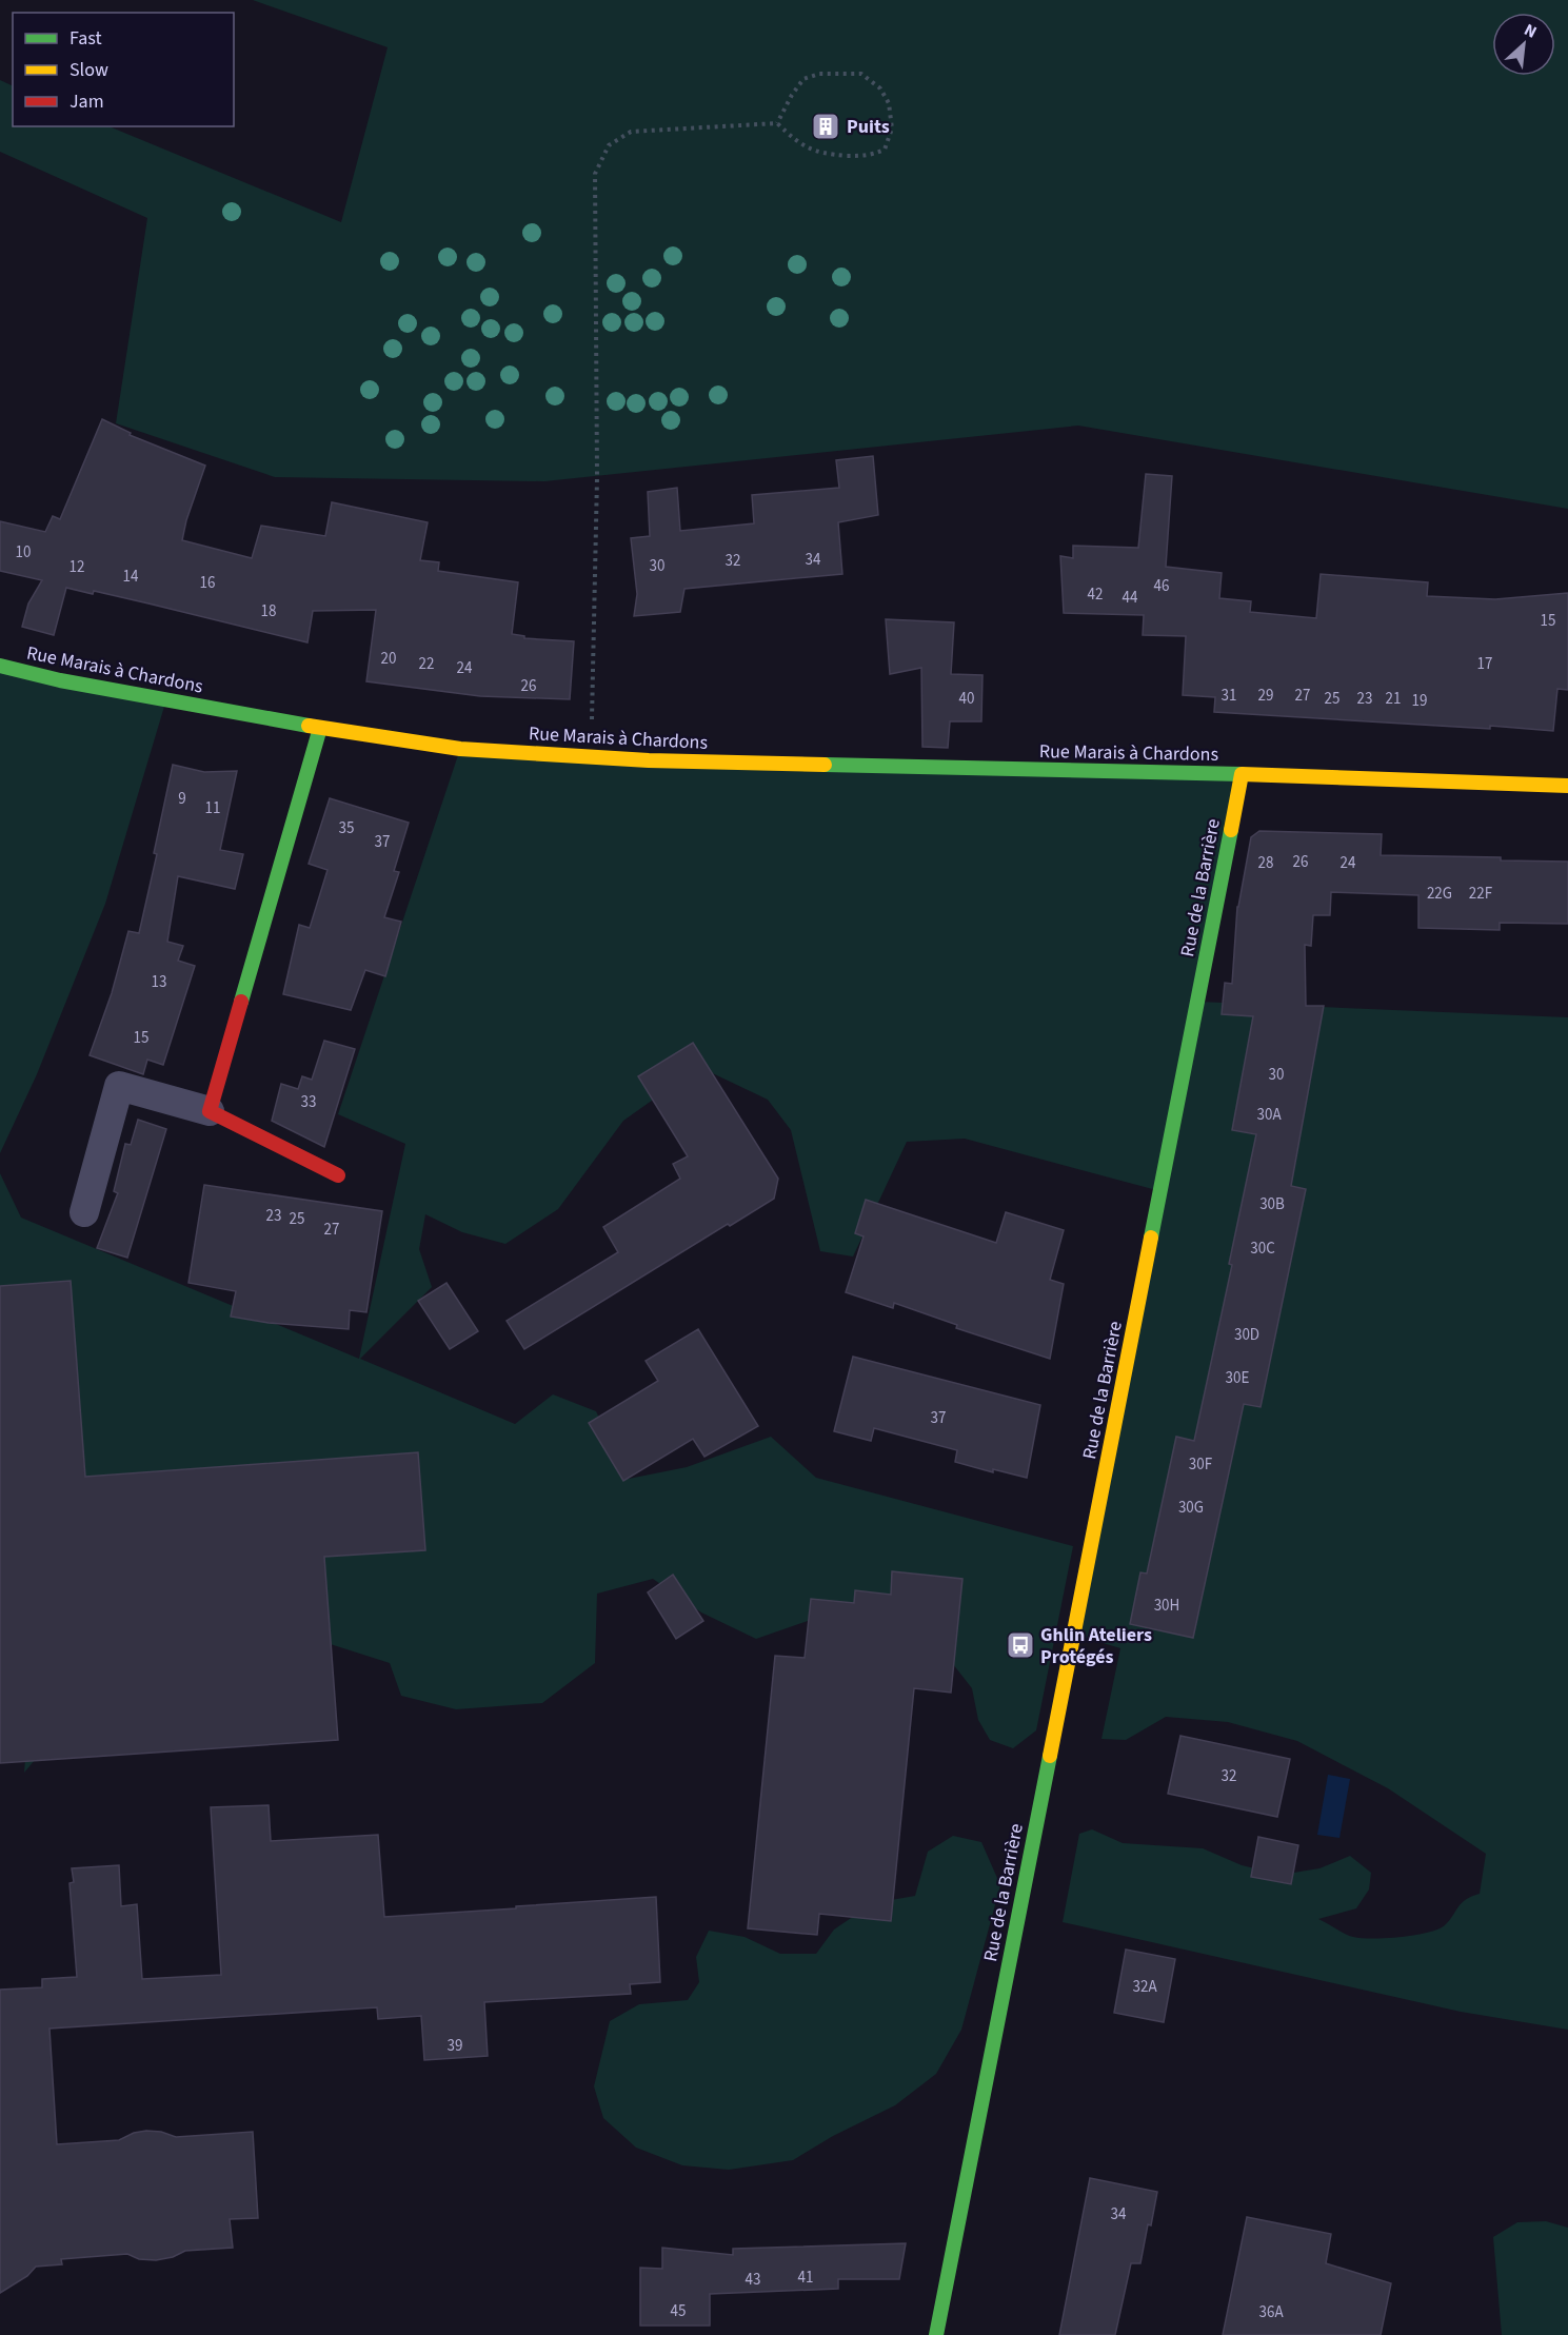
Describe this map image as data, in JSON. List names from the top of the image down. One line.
{"streets":{"street":["Rue Marais à Chardons","Rue de la Barrière"]},"crossings":[["Rue Marais à Chardons","Rue de la Barrière"]],"places":{"building":["Puits"],"bus stop":["Ghlin Ateliers Protégés"]},"house_numbers":["10","34","32","30","12","14","16","46","42","44","18","15","20","22","17","24","26","31","29","27","40","25","23","21","19","9","11","35","37","26","28","24","22G","22F","13","15","30","33","30A","30B","23","25","27","30C","30D","30E","37","30F","30G","30H","32","32A","39","34","41","43","45","36A"],"legend":["Fast","Slow","Jam"],"north":"top right"}
